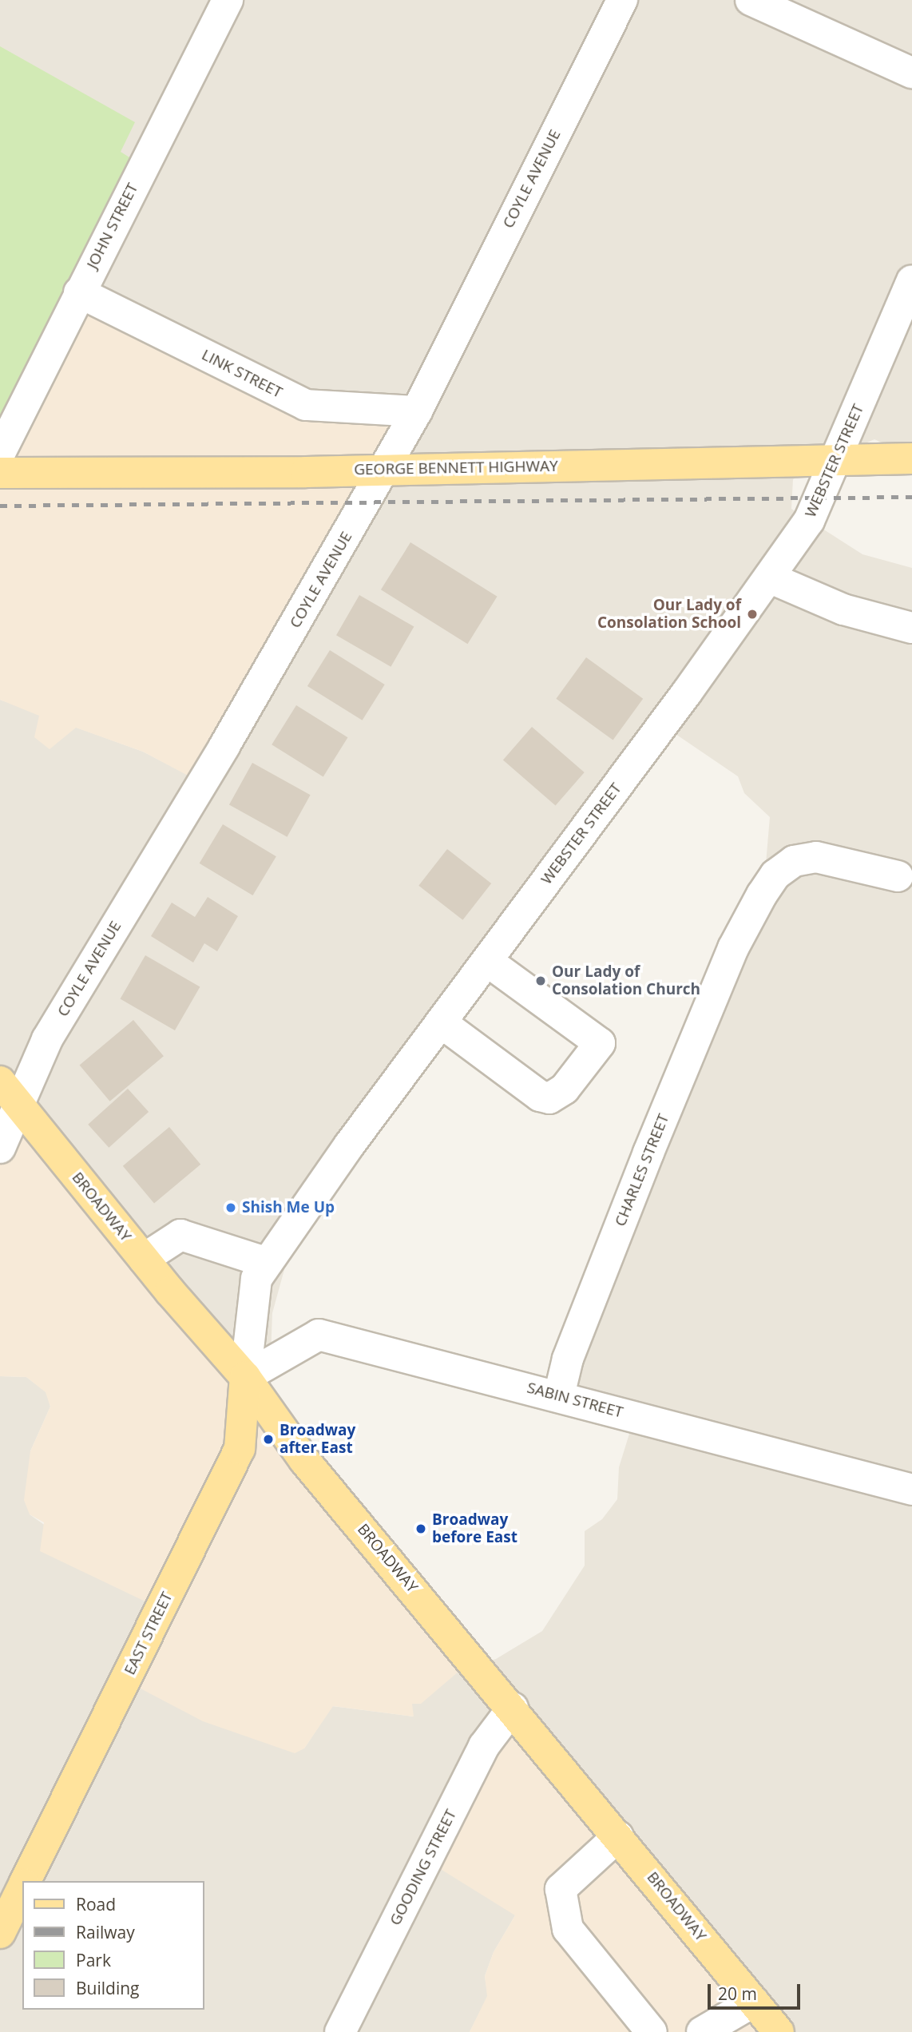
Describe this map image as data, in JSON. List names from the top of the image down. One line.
{"streets":{"main road":["GEORGE BENNETT HIGHWAY","BROADWAY","EAST STREET"],"street":["COYLE AVENUE","JOHN STREET","LINK STREET","WEBSTER STREET","CHARLES STREET","SABIN STREET","GOODING STREET"]},"crossings":[["COYLE AVENUE","LINK STREET"],["COYLE AVENUE","GEORGE BENNETT HIGHWAY"],["COYLE AVENUE","BROADWAY"],["JOHN STREET","LINK STREET"],["WEBSTER STREET","GEORGE BENNETT HIGHWAY"],["WEBSTER STREET","BROADWAY"],["WEBSTER STREET","SABIN STREET"],["WEBSTER STREET","EAST STREET"],["CHARLES STREET","SABIN STREET"],["BROADWAY","SABIN STREET"],["BROADWAY","EAST STREET"],["BROADWAY","GOODING STREET"],["SABIN STREET","EAST STREET"]],"places":["Our Lady of Consolation School","Our Lady of Consolation Church","Shish Me Up","Broadway after East","Broadway before East"],"legend":["Road","Railway","Park","Building"],"scale_bar":"20 m"}
